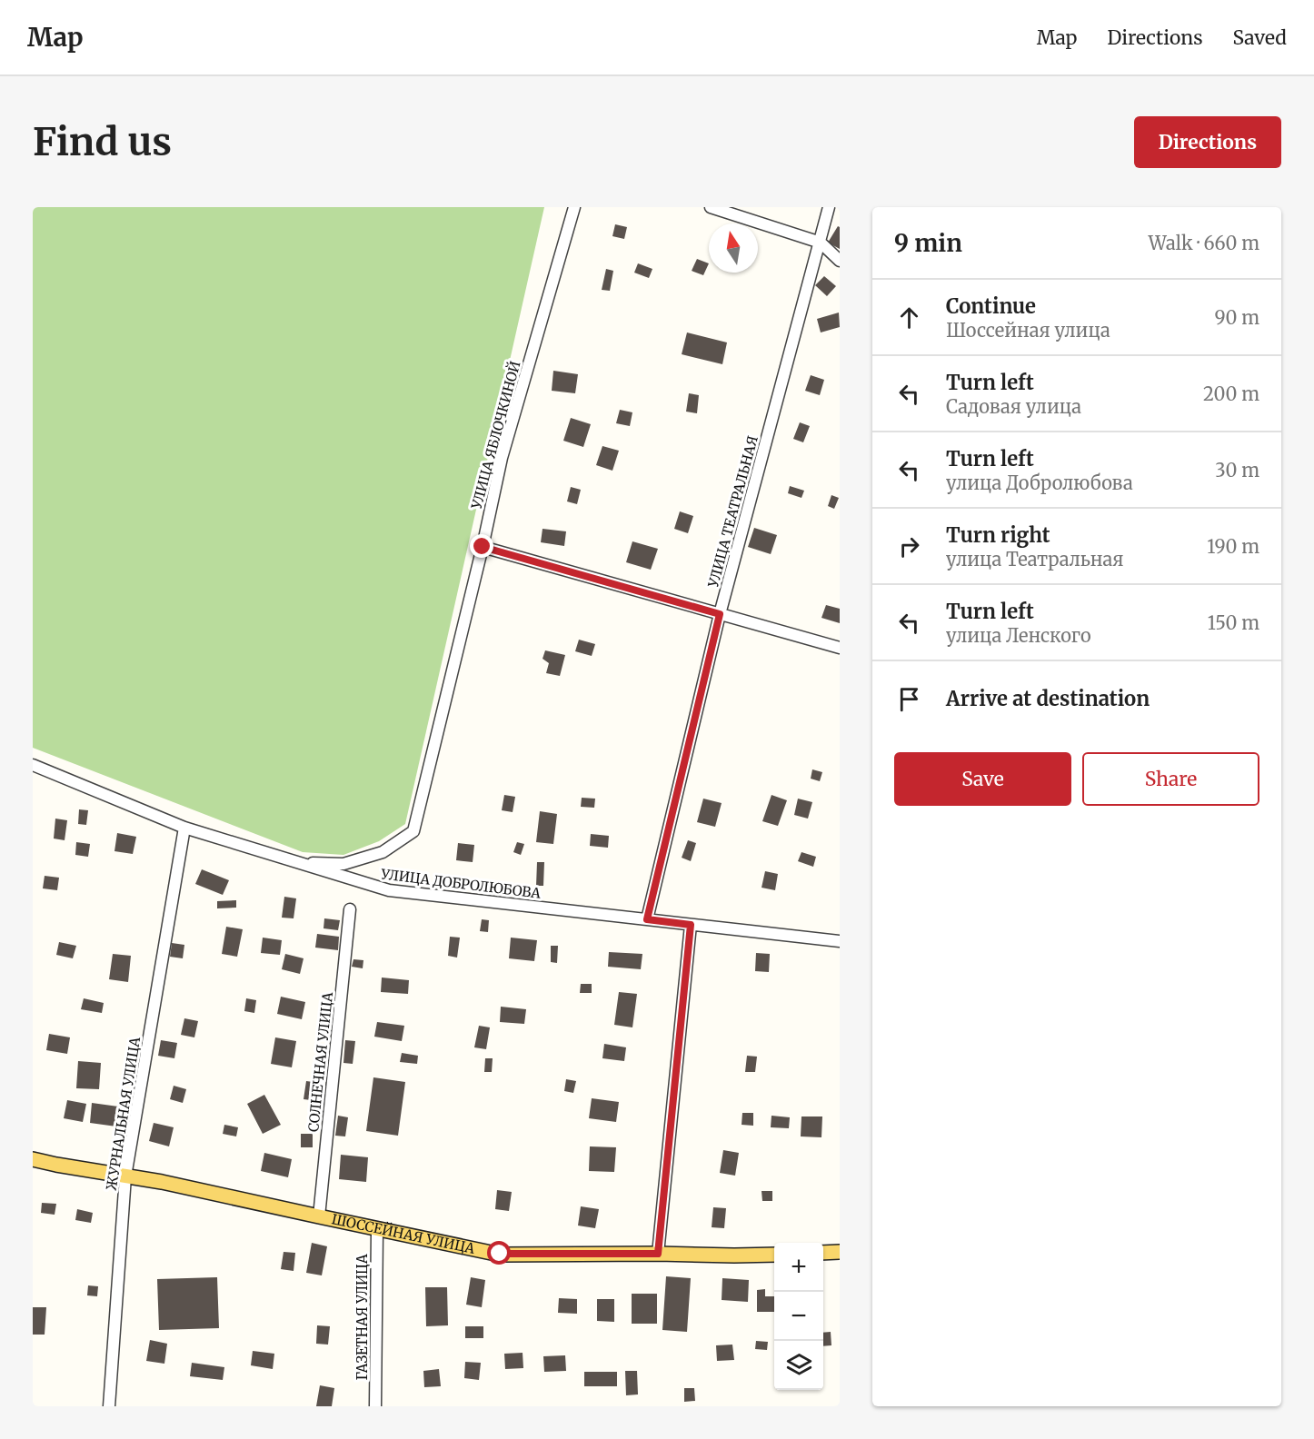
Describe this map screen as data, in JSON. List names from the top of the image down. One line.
{"streets":{"main road":["ШОССЕЙНАЯ УЛИЦА"],"street":["УЛИЦА ЯБЛОЧКИНОЙ","УЛИЦА ТЕАТРАЛЬНАЯ","УЛИЦА ДОБРОЛЮБОВА","СОЛНЕЧНАЯ УЛИЦА","ЖУРНАЛЬНАЯ УЛИЦА","ГАЗЕТНАЯ УЛИЦА"]},"crossings":[["УЛИЦА ЯБЛОЧКИНОЙ","УЛИЦА ДОБРОЛЮБОВА"],["УЛИЦА ТЕАТРАЛЬНАЯ","УЛИЦА ДОБРОЛЮБОВА"],["УЛИЦА ДОБРОЛЮБОВА","ЖУРНАЛЬНАЯ УЛИЦА"],["СОЛНЕЧНАЯ УЛИЦА","ШОССЕЙНАЯ УЛИЦА"],["ЖУРНАЛЬНАЯ УЛИЦА","ШОССЕЙНАЯ УЛИЦА"],["ШОССЕЙНАЯ УЛИЦА","ГАЗЕТНАЯ УЛИЦА"]],"north":"top","page":{"header":"Map","nav":["Map","Directions","Saved"],"buttons":["Directions",["Save","Share"]],"title":"Find us","heading":["9 min","Walk · 660 m"],"list":[["Continue","Шоссейная улица","90 m"],["Turn left","Садовая улица","200 m"],["Turn left","улица Добролюбова","30 m"],["Turn right","улица Театральная","190 m"],["Turn left","улица Ленского","150 m"],"Arrive at destination"],"map_buttons":["+","−"]}}
